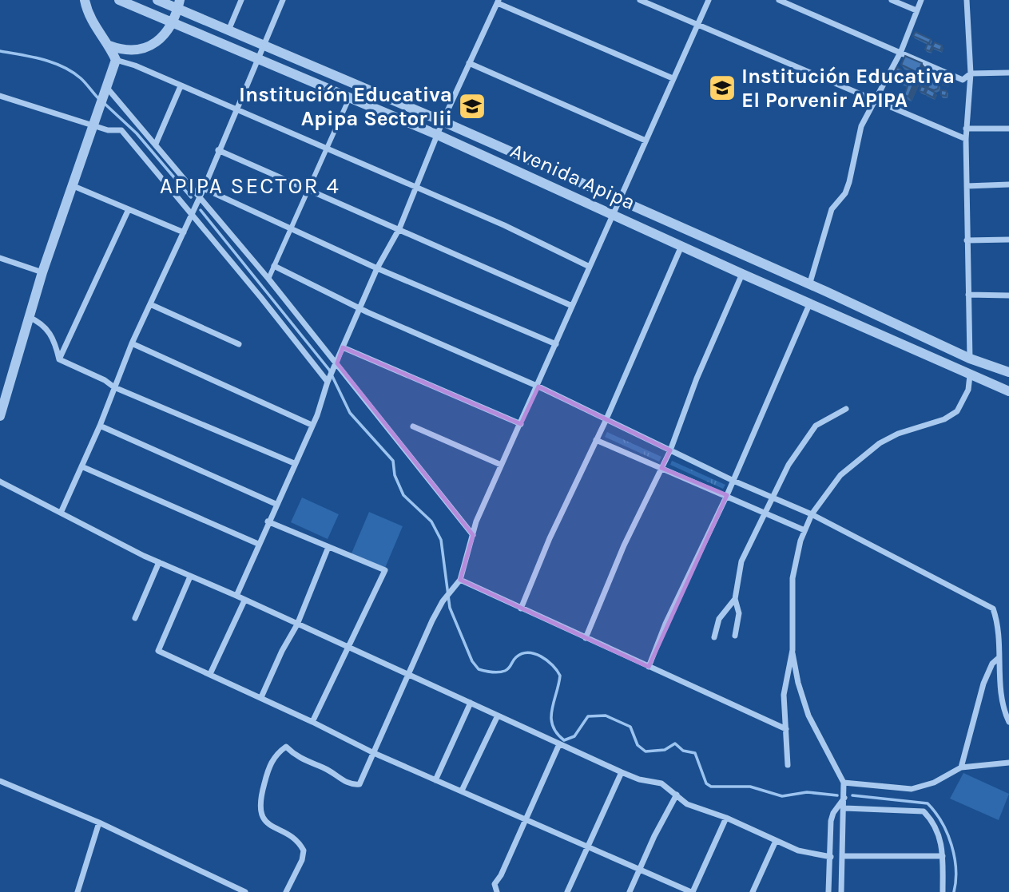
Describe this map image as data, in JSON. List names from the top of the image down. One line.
{"streets":{"street":["Avenida Apipa"]},"districts":["APIPA SECTOR 4"],"places":{"school or university":["Institución Educativa El Porvenir APIPA","Institución Educativa Apipa Sector Iii"]}}
